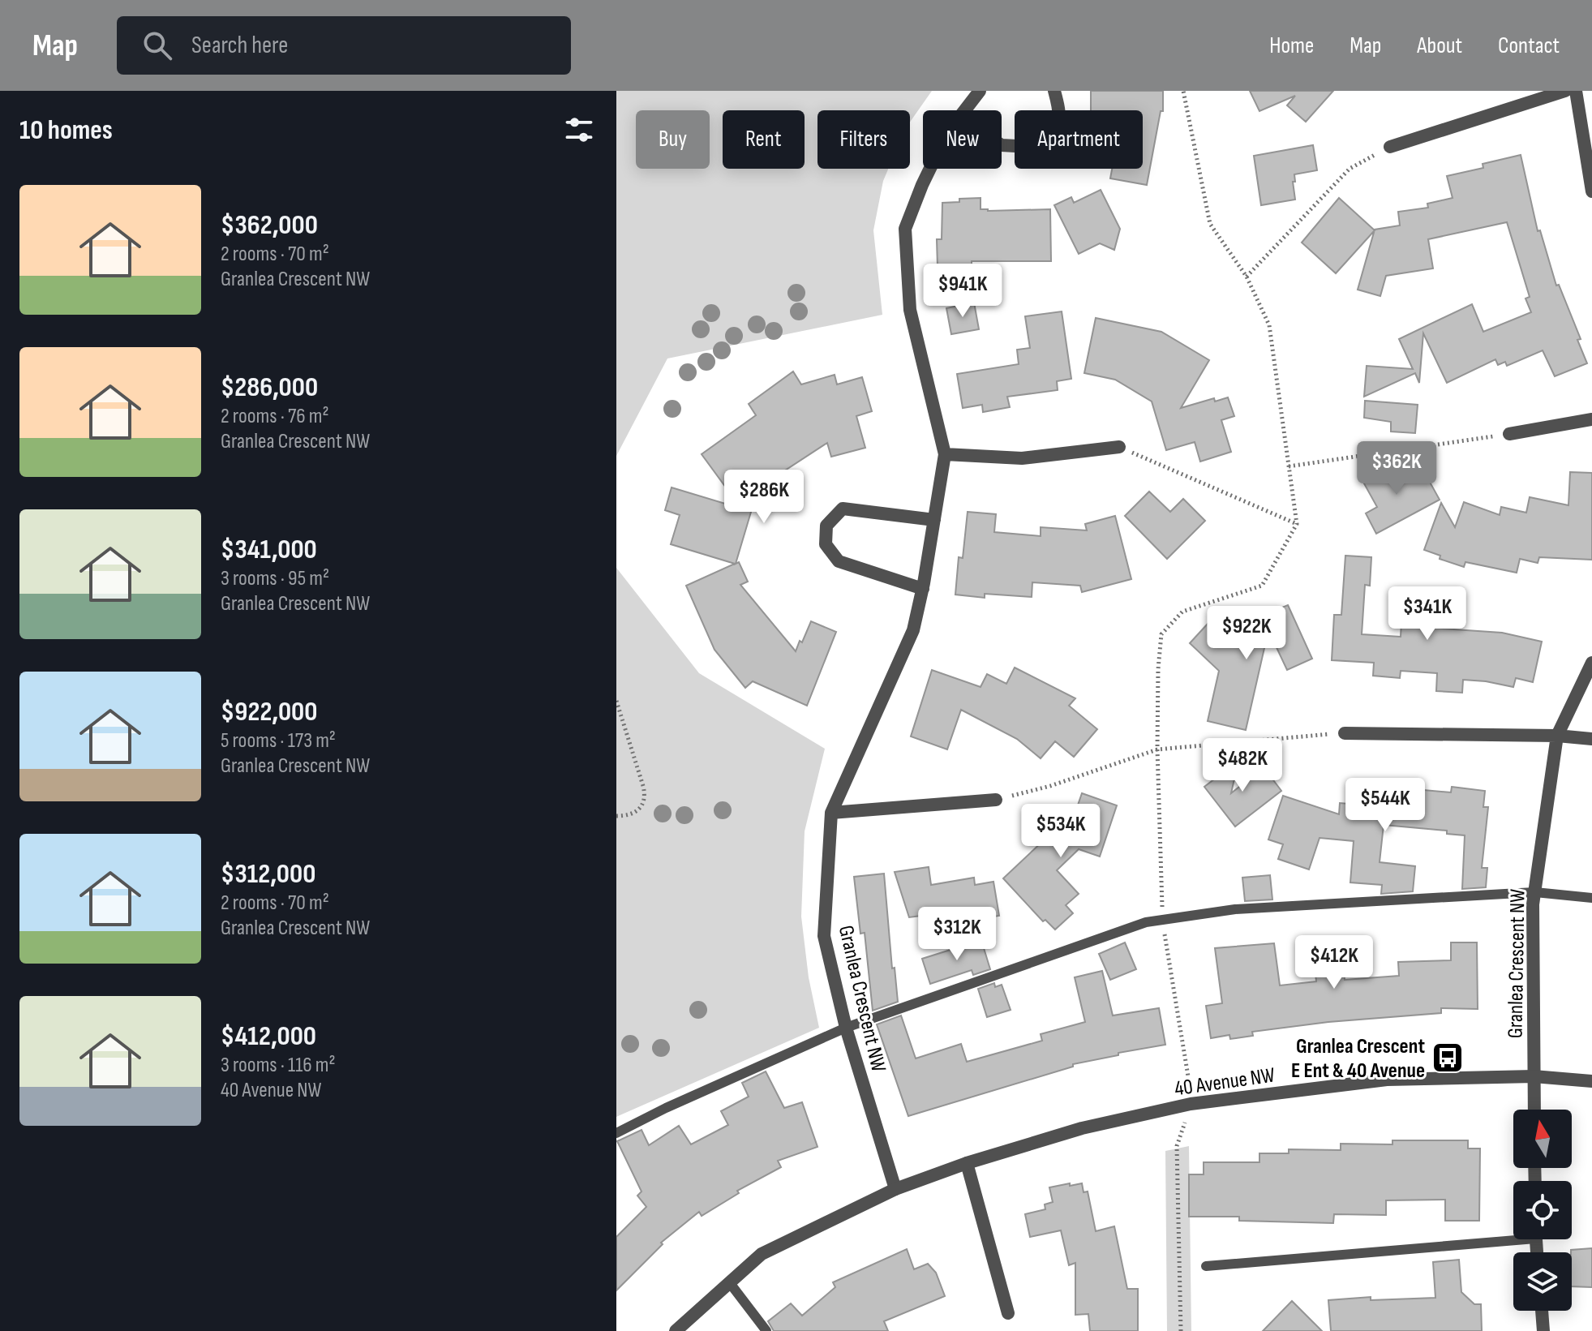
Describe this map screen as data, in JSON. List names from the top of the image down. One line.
{"streets":{"street":["Granlea Crescent NW","40 Avenue NW"]},"crossings":[["Granlea Crescent NW","40 Avenue NW"]],"places":{"bus stop":["Granlea Crescent E Ent & 40 Avenue"]},"north":"top","page":{"header":"Map","search":"Search here","nav":["Home","Map","About","Contact"],"heading":"10 homes","chip":["Buy","Rent","Filters","New","Apartment"],"list":[{"name":"$362,000","note":"2 rooms · 70 m² · Granlea Crescent NW"},{"name":"$286,000","note":"2 rooms · 76 m² · Granlea Crescent NW"},{"name":"$341,000","note":"3 rooms · 95 m² · Granlea Crescent NW"},{"name":"$922,000","note":"5 rooms · 173 m² · Granlea Crescent NW"},{"name":"$312,000","note":"2 rooms · 70 m² · Granlea Crescent NW"},{"name":"$412,000","note":"3 rooms · 116 m² · 40 Avenue NW"}],"price":["$941K","$362K","$286K","$341K","$922K","$482K","$544K","$534K","$312K","$412K"]}}
